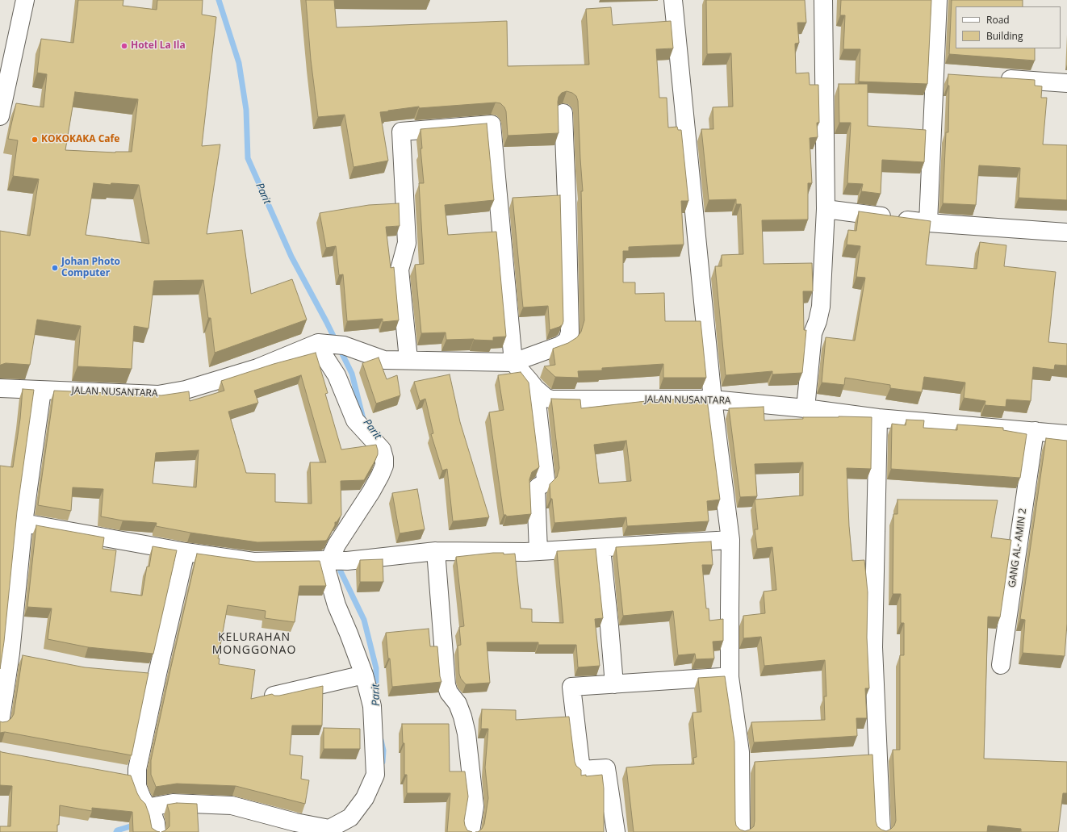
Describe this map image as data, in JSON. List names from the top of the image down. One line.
{"streets":{"main road":["JALAN NUSANTARA","GANG AL- AMIN 2"]},"crossings":[["JALAN NUSANTARA","GANG AL- AMIN 2"]],"districts":["KELURAHAN MONGGONAO"],"water":["Parit"],"places":["Hotel La Ila","KOKOKAKA Cafe","Johan Photo Computer"],"legend":["Road","Building"]}
